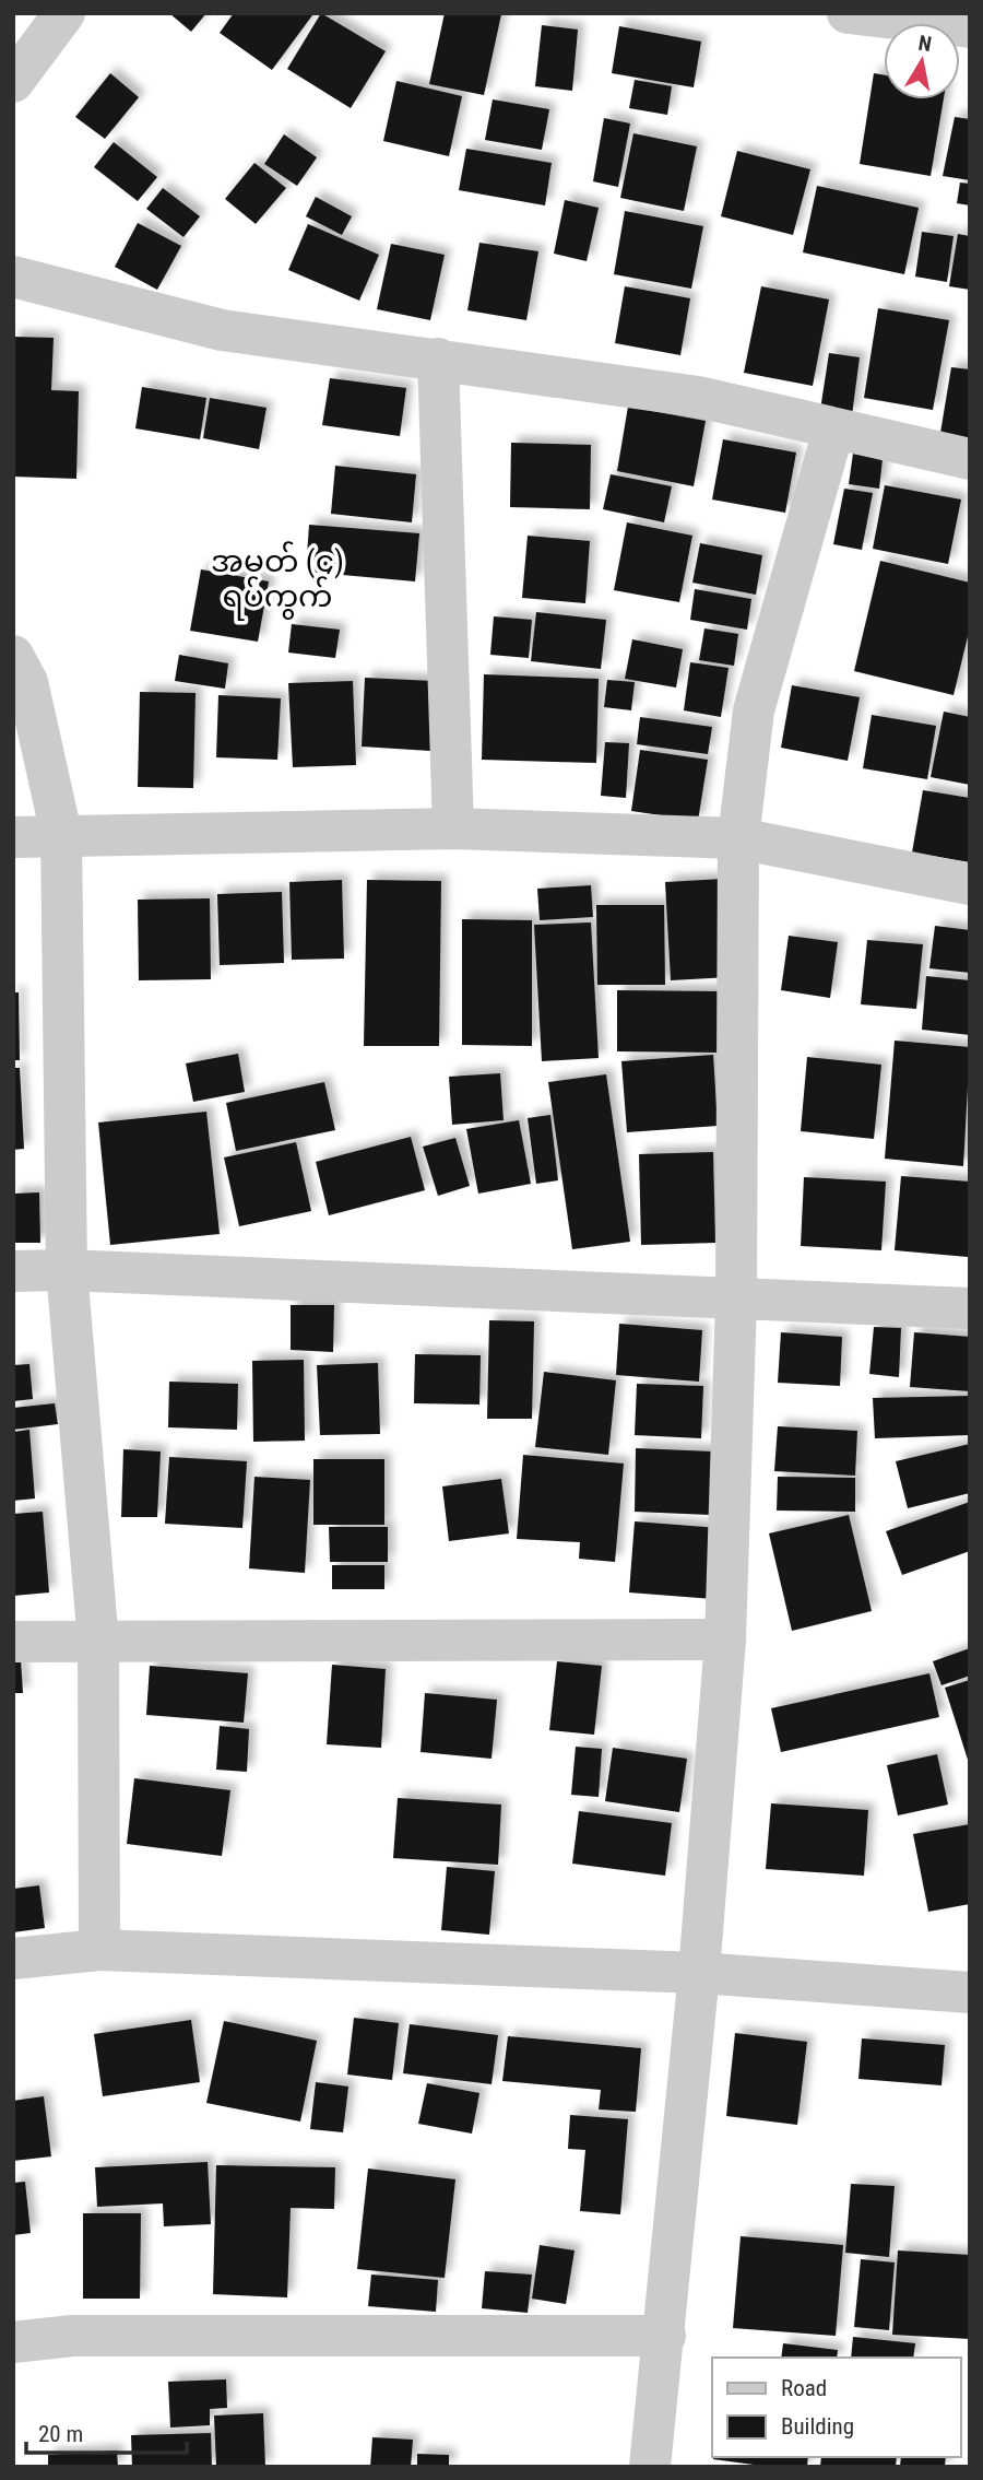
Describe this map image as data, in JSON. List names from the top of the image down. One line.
{"districts":["အမှတ် (၄) ရပ်ကွက်"],"legend":["Road","Building"],"scale_bar":"20 m","north":"top"}
